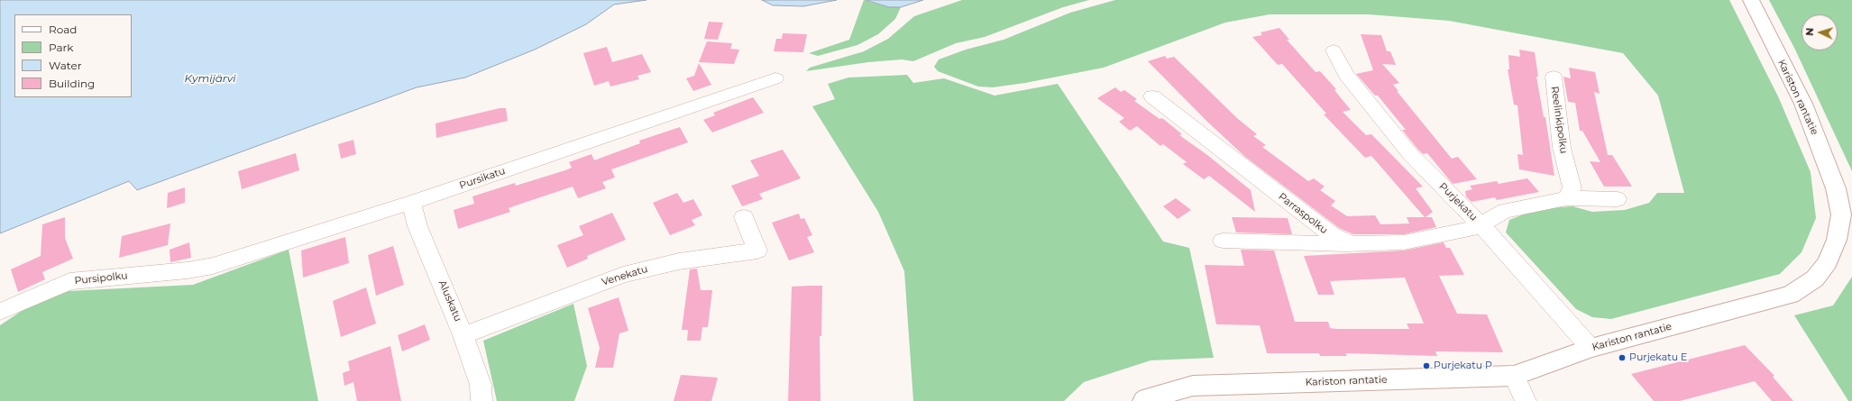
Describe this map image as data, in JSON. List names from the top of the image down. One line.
{"streets":{"street":["Kariston rantatie","Reelinkipolku","Pursikatu","Purjekatu","Parraspolku","Venekatu","Pursipolku","Aluskatu"]},"crossings":[["Kariston rantatie","Purjekatu"],["Pursikatu","Pursipolku"],["Pursikatu","Aluskatu"],["Purjekatu","Parraspolku"],["Venekatu","Aluskatu"]],"water":["Kymijärvi"],"places":["Purjekatu E","Purjekatu P"],"legend":["Road","Park","Water","Building"],"north":"left"}
